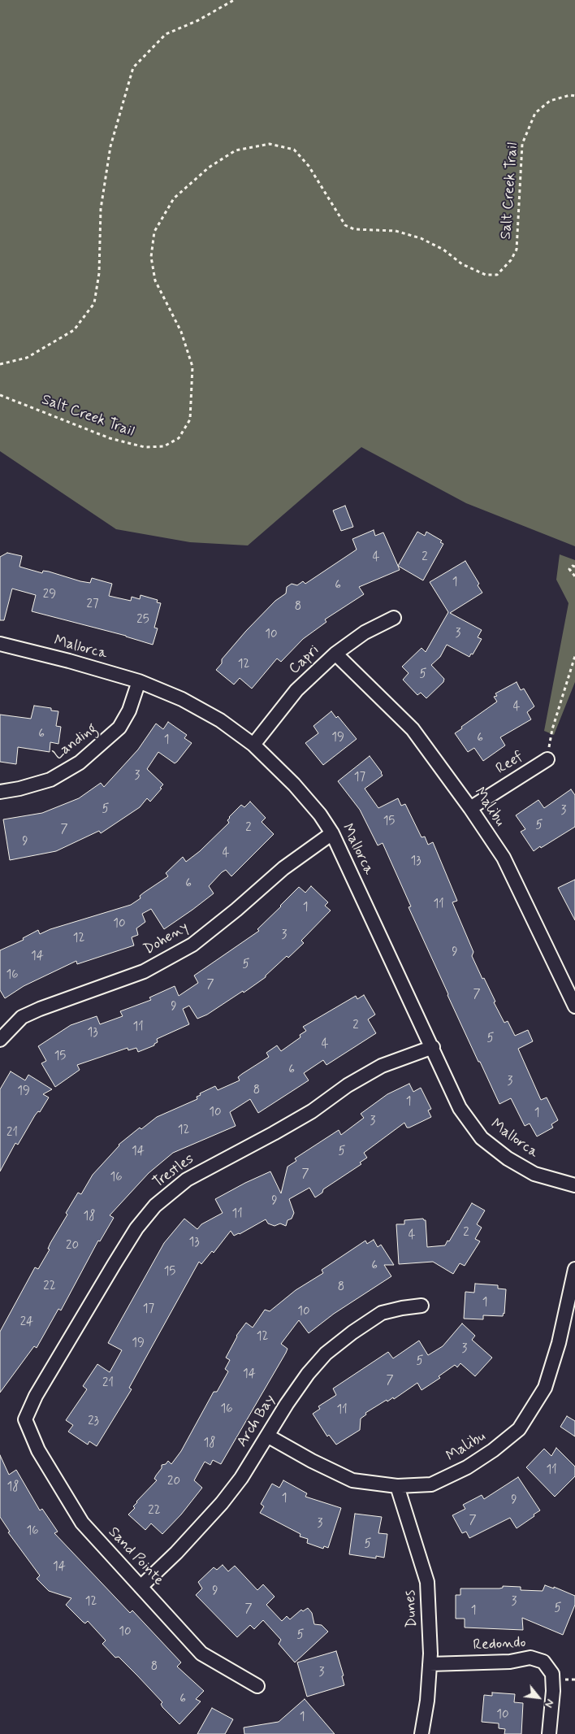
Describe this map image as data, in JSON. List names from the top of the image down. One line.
{"streets":{"street":["Mallorca","Capri","Landing","Reef","Malibu","Doheny","Trestles","Arch Bay","Sand Pointe","Dunes","Redondo"],"path":["Salt Creek Trail"]},"crossings":[["Mallorca","Capri"],["Mallorca","Landing"],["Mallorca","Doheny"],["Mallorca","Trestles"],["Capri","Malibu"],["Reef","Malibu"],["Malibu","Arch Bay"],["Malibu","Dunes"],["Trestles","Sand Pointe"],["Arch Bay","Sand Pointe"],["Dunes","Redondo"]],"house_numbers":["4","2","1","6","29","27","8","25","3","10","12","5","4","6","19","6","1","3","17","5","3","15","5","2","7","9","4","13","6","11","1","10","3","12","9","14","5","16","7","7","9","2","11","13","5","4","15","6","3","8","19","1","10","1","3","12","21","14","5","7","16","9","11","18","2","4","13","20","6","15","22","8","1","17","10","24","12","19","3","5","14","7","21","16","11","23","18","11","20","18","1","9","22","7","3","16","5","14","9","12","3","5","7","1","10","5","8","3","6","10","1"],"north":"bottom right"}
